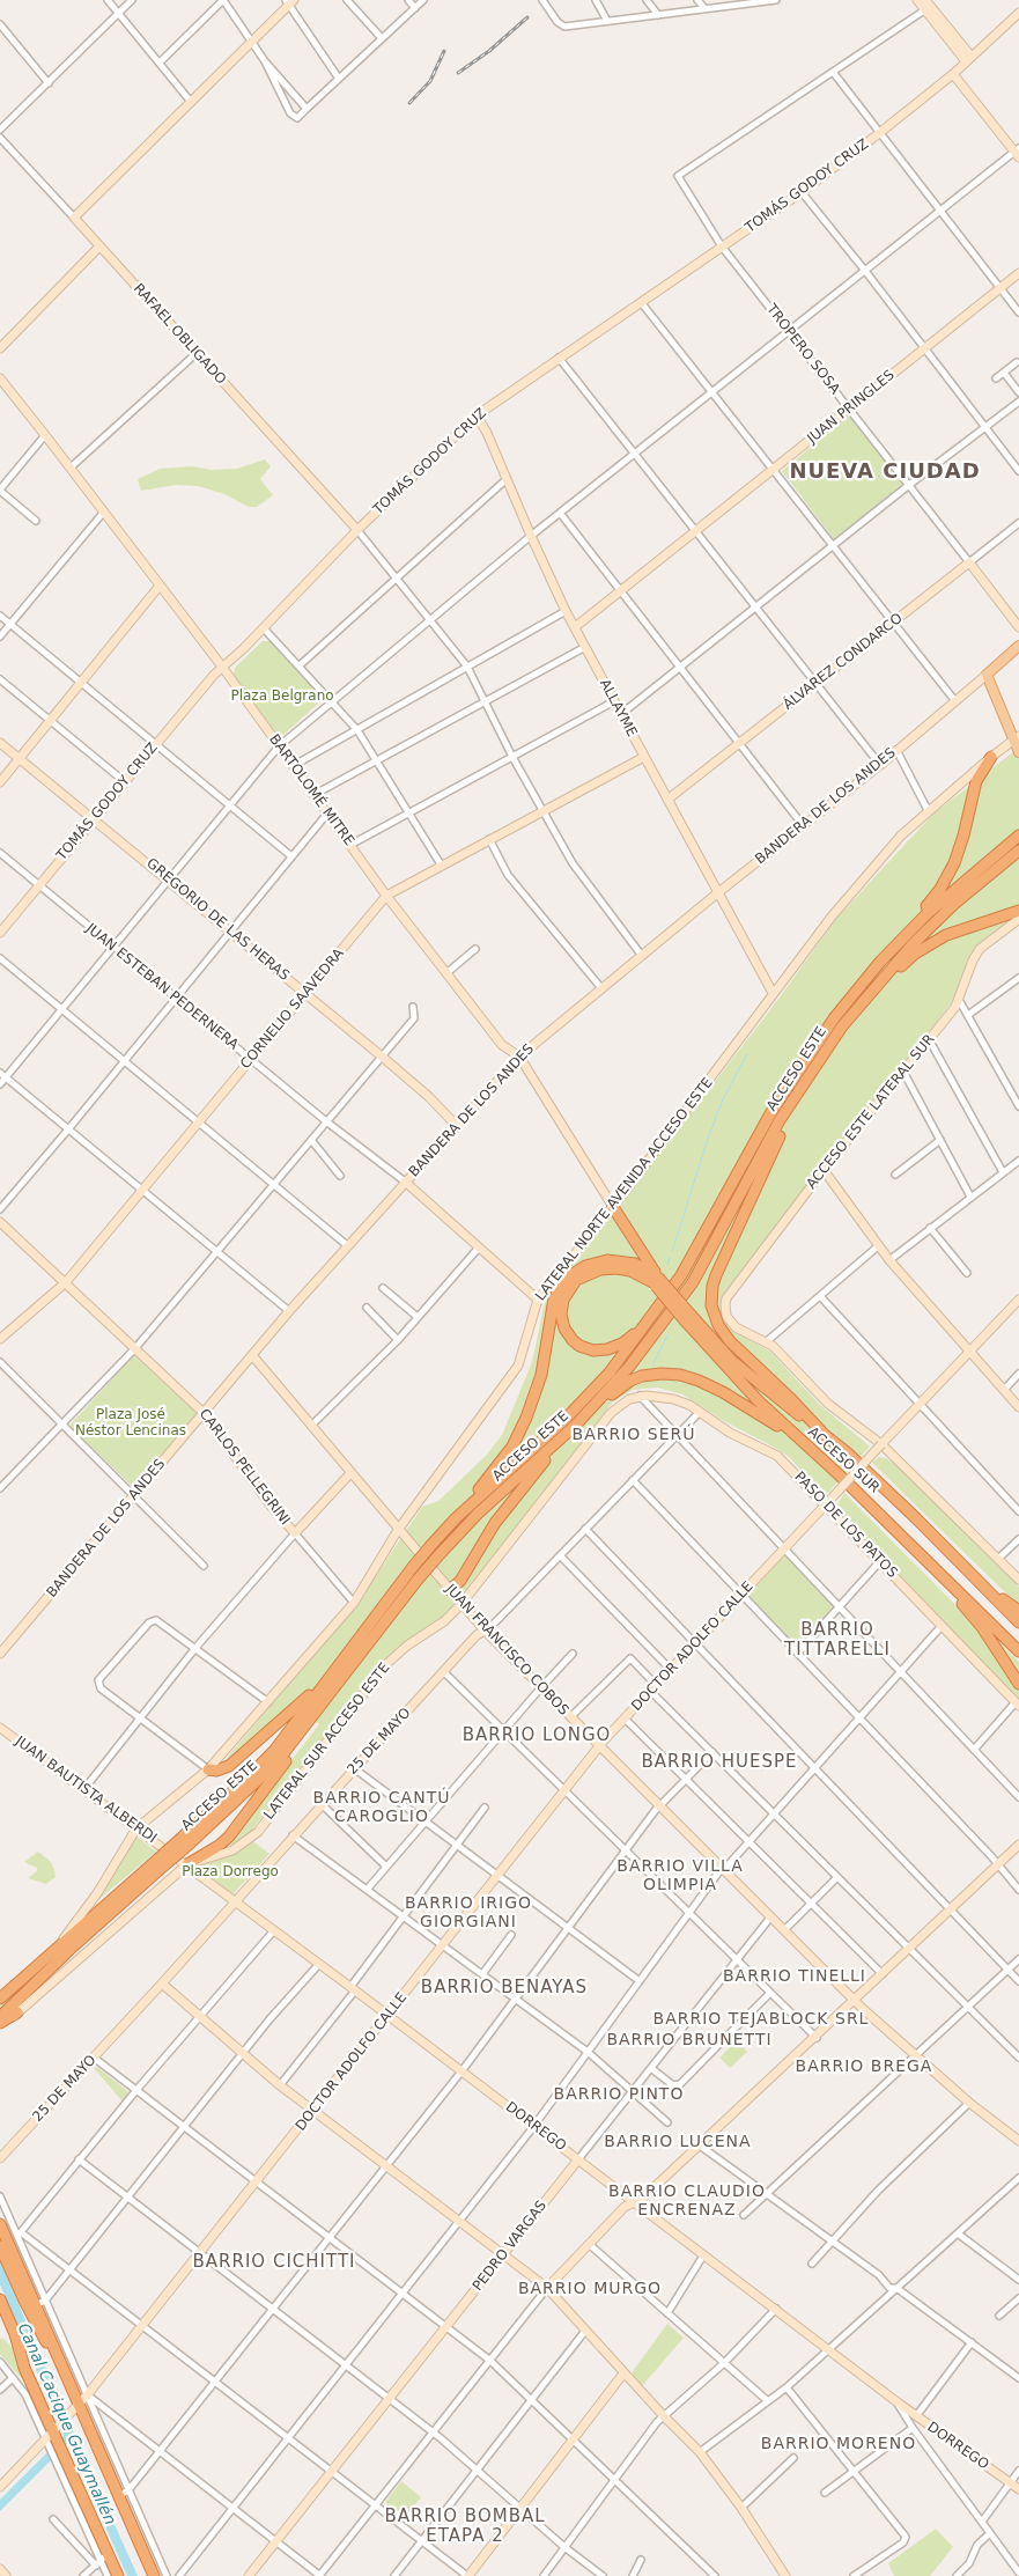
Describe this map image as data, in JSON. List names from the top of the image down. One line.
{"streets":{"highway":["ACCESO ESTE","ACCESO SUR"],"main road":["BANDERA DE LOS ANDES"],"street":["TOMÁS GODOY CRUZ","RAFAEL OBLIGADO","TROPERO SOSA","JUAN PRINGLES","ÁLVAREZ CONDARCO","ALLAYME","BARTOLOMÉ MITRE","GREGORIO DE LAS HERAS","JUAN ESTEBAN PEDERNERA","CORNELIO SAAVEDRA","ACCESO ESTE LATERAL SUR","LATERAL NORTE AVENIDA ACCESO ESTE","CARLOS PELLEGRINI","PASO DE LOS PATOS","DOCTOR ADOLFO CALLE","JUAN FRANCISCO COBOS","LATERAL SUR ACCESO ESTE","25 DE MAYO","JUAN BAUTISTA ALBERDI","DORREGO","PEDRO VARGAS"]},"crossings":[["TOMÁS GODOY CRUZ","RAFAEL OBLIGADO"],["TOMÁS GODOY CRUZ","TROPERO SOSA"],["TOMÁS GODOY CRUZ","ALLAYME"],["TOMÁS GODOY CRUZ","BARTOLOMÉ MITRE"],["TOMÁS GODOY CRUZ","GREGORIO DE LAS HERAS"],["TOMÁS GODOY CRUZ","JUAN ESTEBAN PEDERNERA"],["TROPERO SOSA","JUAN PRINGLES"],["TROPERO SOSA","ÁLVAREZ CONDARCO"],["JUAN PRINGLES","ALLAYME"],["ÁLVAREZ CONDARCO","ALLAYME"],["ALLAYME","BANDERA DE LOS ANDES"],["ALLAYME","CORNELIO SAAVEDRA"],["ALLAYME","LATERAL NORTE AVENIDA ACCESO ESTE"],["BARTOLOMÉ MITRE","BANDERA DE LOS ANDES"],["BARTOLOMÉ MITRE","CORNELIO SAAVEDRA"],["BARTOLOMÉ MITRE","LATERAL NORTE AVENIDA ACCESO ESTE"],["BANDERA DE LOS ANDES","GREGORIO DE LAS HERAS"],["BANDERA DE LOS ANDES","JUAN ESTEBAN PEDERNERA"],["BANDERA DE LOS ANDES","CARLOS PELLEGRINI"],["BANDERA DE LOS ANDES","JUAN FRANCISCO COBOS"],["GREGORIO DE LAS HERAS","CORNELIO SAAVEDRA"],["JUAN ESTEBAN PEDERNERA","CORNELIO SAAVEDRA"],["JUAN ESTEBAN PEDERNERA","LATERAL NORTE AVENIDA ACCESO ESTE"],["CORNELIO SAAVEDRA","CARLOS PELLEGRINI"],["ACCESO ESTE","LATERAL NORTE AVENIDA ACCESO ESTE"],["LATERAL NORTE AVENIDA ACCESO ESTE","CARLOS PELLEGRINI"],["LATERAL NORTE AVENIDA ACCESO ESTE","JUAN FRANCISCO COBOS"],["LATERAL NORTE AVENIDA ACCESO ESTE","JUAN BAUTISTA ALBERDI"],["PASO DE LOS PATOS","DOCTOR ADOLFO CALLE"],["PASO DE LOS PATOS","LATERAL SUR ACCESO ESTE"],["PASO DE LOS PATOS","25 DE MAYO"],["DOCTOR ADOLFO CALLE","JUAN FRANCISCO COBOS"],["DOCTOR ADOLFO CALLE","DORREGO"],["JUAN FRANCISCO COBOS","LATERAL SUR ACCESO ESTE"],["JUAN FRANCISCO COBOS","25 DE MAYO"],["JUAN FRANCISCO COBOS","PEDRO VARGAS"],["LATERAL SUR ACCESO ESTE","DORREGO"],["25 DE MAYO","DORREGO"],["JUAN BAUTISTA ALBERDI","DORREGO"],["DORREGO","PEDRO VARGAS"]],"districts":["NUEVA CIUDAD","BARRIO SERÚ","BARRIO TITTARELLI","BARRIO LONGO","BARRIO HUESPE","BARRIO CANTÚ CAROGLIO","BARRIO VILLA OLIMPIA","BARRIO IRIGO GIORGIANI","BARRIO TINELLI","BARRIO BENAYAS","BARRIO TEJABLOCK SRL","BARRIO BRUNETTI","BARRIO BREGA","BARRIO PINTO","BARRIO LUCENA","BARRIO CLAUDIO ENCRENAZ","BARRIO CICHITTI","BARRIO MURGO","BARRIO MORENO","BARRIO BOMBAL ETAPA 2"],"water":["Canal Cacique Guaymallén"],"parks":["Plaza Belgrano","Plaza José Néstor Lencinas","Plaza Dorrego"]}
